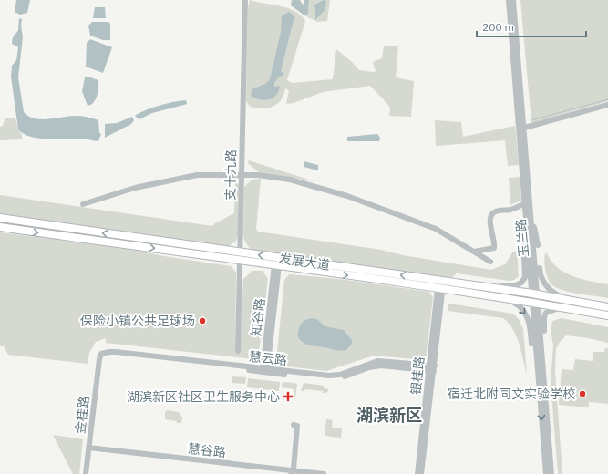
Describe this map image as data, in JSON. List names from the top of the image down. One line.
{"streets":{"main road":["发展大道"],"street":["支十九路","玉兰路","知谷路","慧云路","银桂路","金桂路","慧谷路"]},"crossings":[["支十九路","发展大道"],["玉兰路","发展大道"],["发展大道","知谷路"],["发展大道","银桂路"],["知谷路","慧云路"],["慧云路","银桂路"],["慧云路","金桂路"],["金桂路","慧谷路"]],"districts":["湖滨新区"],"places":{"other":["保险小镇公共足球场","宿迁北附同文实验学校"],"health":["湖滨新区社区卫生服务中心"]},"scale_bar":"200 m"}
